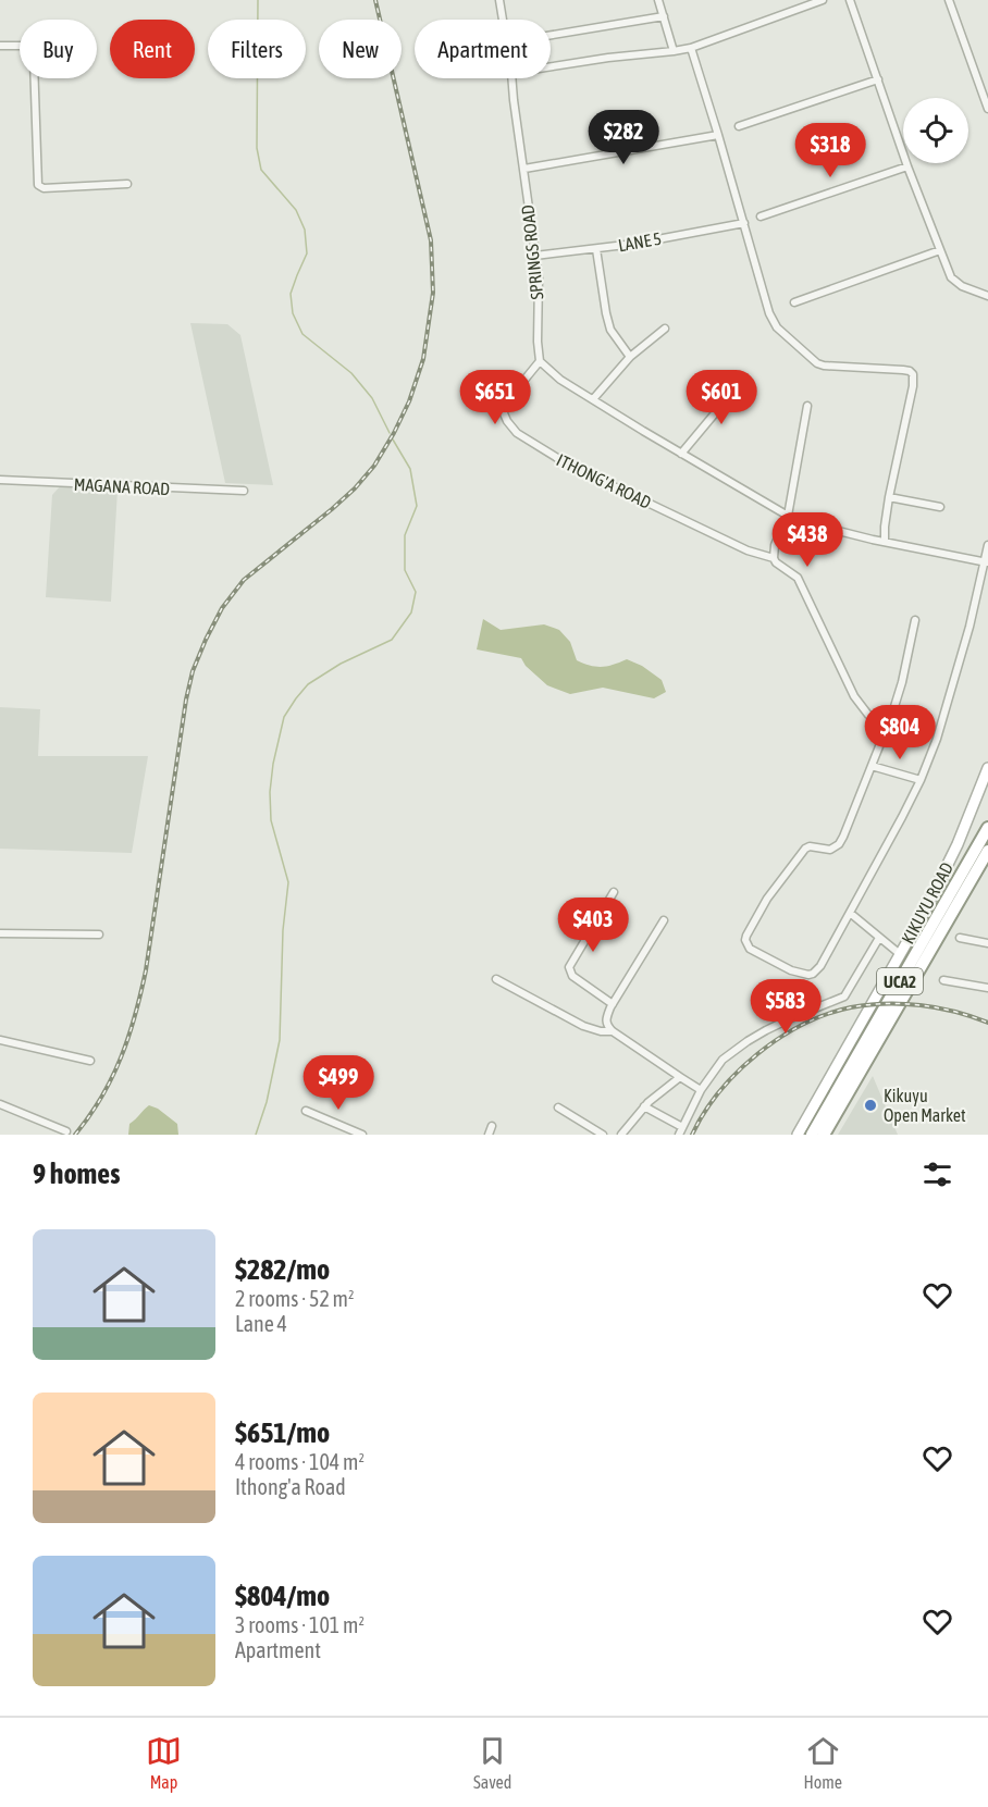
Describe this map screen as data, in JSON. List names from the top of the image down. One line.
{"streets":{"highway":["UCA2"],"main road":["KIKUYU ROAD"],"street":["LANE 5","SPRINGS ROAD","ITHONG'A ROAD","MAGANA ROAD"]},"crossings":[["LANE 5","SPRINGS ROAD"],["SPRINGS ROAD","ITHONG'A ROAD"]],"places":["Kikuyu Open Market"],"page":{"chip":["Buy","Rent","Filters","New","Apartment"],"price":["$282","$318","$651","$601","$438","$804","$403","$583","$499"],"heading":"9 homes","list":[{"name":"$282/mo","note":"2 rooms · 52 m² · Lane 4"},{"name":"$651/mo","note":"4 rooms · 104 m² · Ithong'a Road"},{"name":"$804/mo","note":"3 rooms · 101 m² · Apartment"}],"tabs":["Map","Saved","Home"]}}
